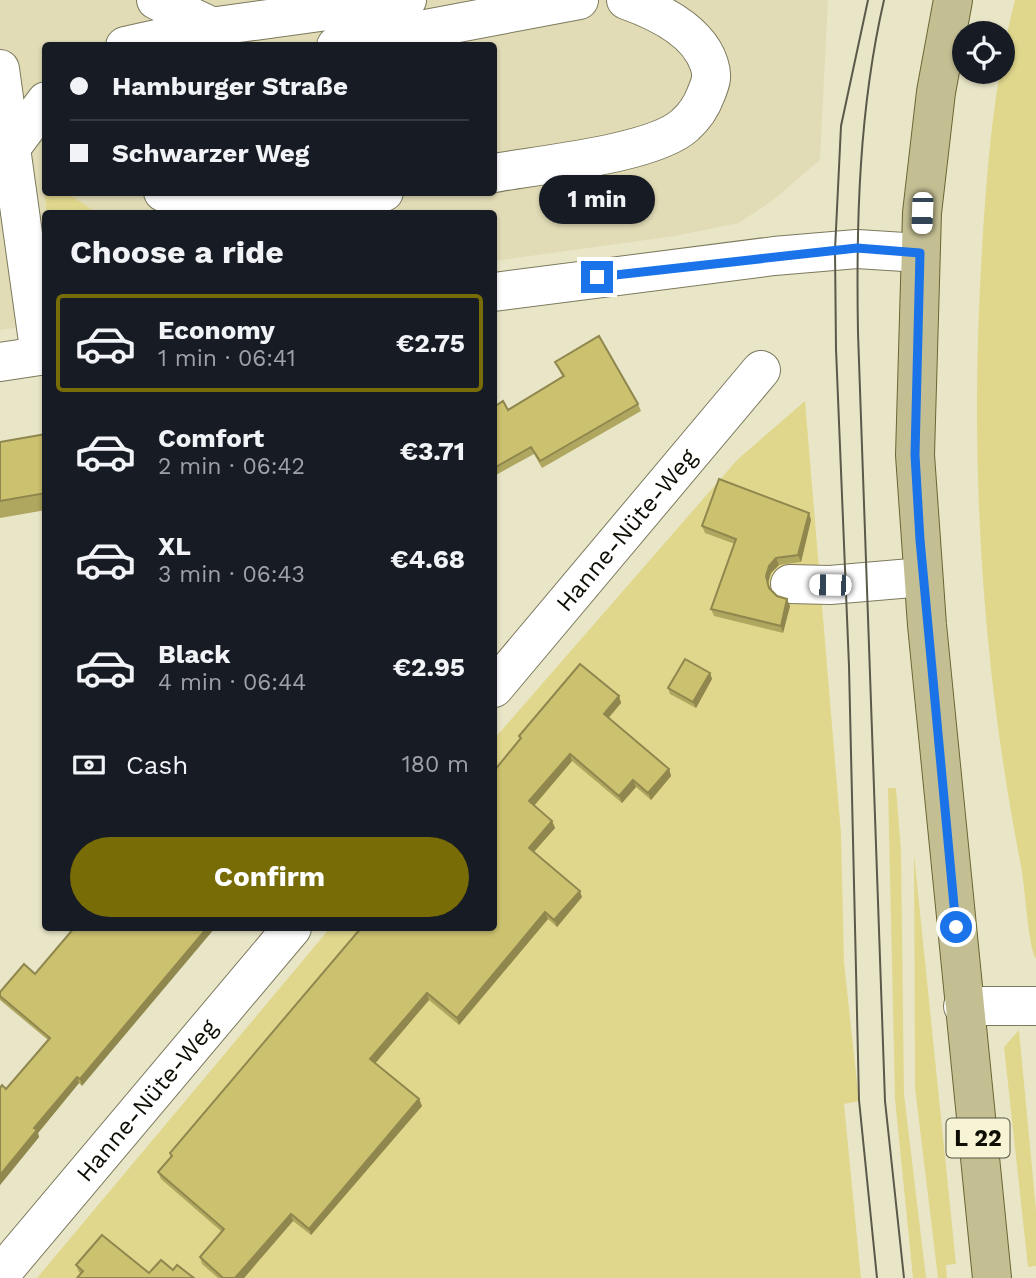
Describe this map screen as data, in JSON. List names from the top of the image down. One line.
{"streets":{"main road":["L 22"],"street":["Hanne-Nüte-Weg"]},"page":{"banner":["Hamburger Straße","Schwarzer Weg"],"bubble":"1 min","heading":"Choose a ride","list":[{"name":"Economy","note":"1 min · 06:41","value":"€2.75"},{"name":"Comfort","note":"2 min · 06:42","value":"€3.71"},{"name":"XL","note":"3 min · 06:43","value":"€4.68"},{"name":"Black","note":"4 min · 06:44","value":"€2.95"}],"pay":["Cash","180 m"],"buttons":"Confirm"}}
